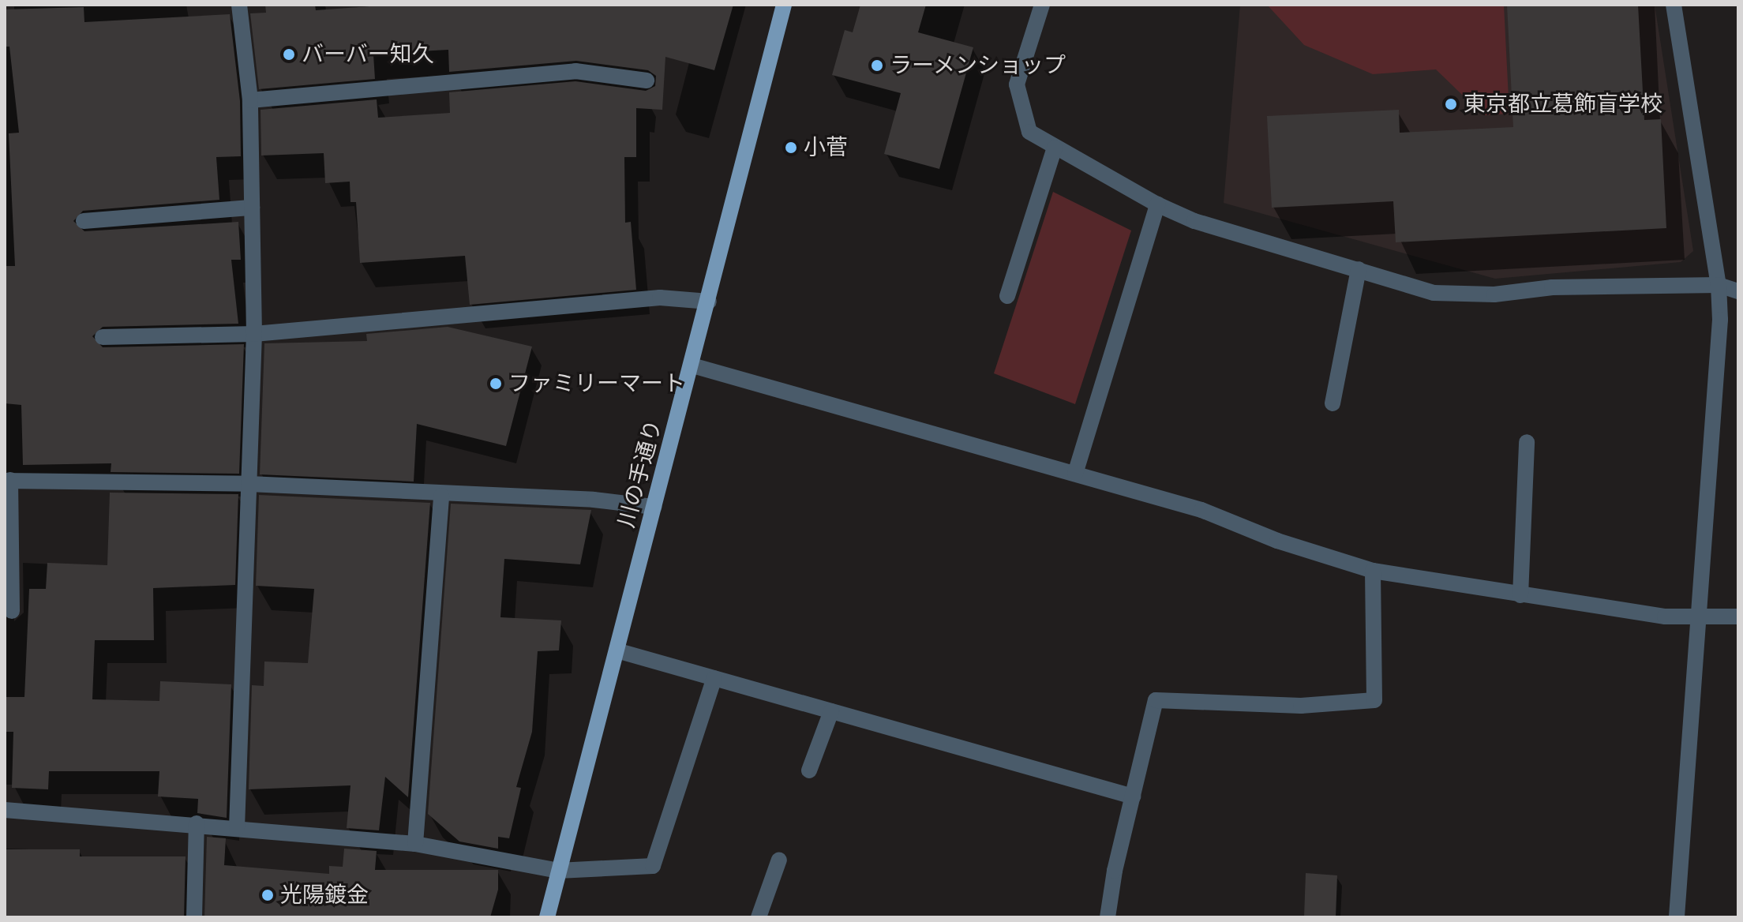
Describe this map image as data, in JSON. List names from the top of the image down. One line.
{"streets":{"main road":["川の手通り"]},"places":["バーバー知久","ラーメンショップ","東京都立葛飾盲学校","小菅","ファミリーマート","光陽鍍金"]}
